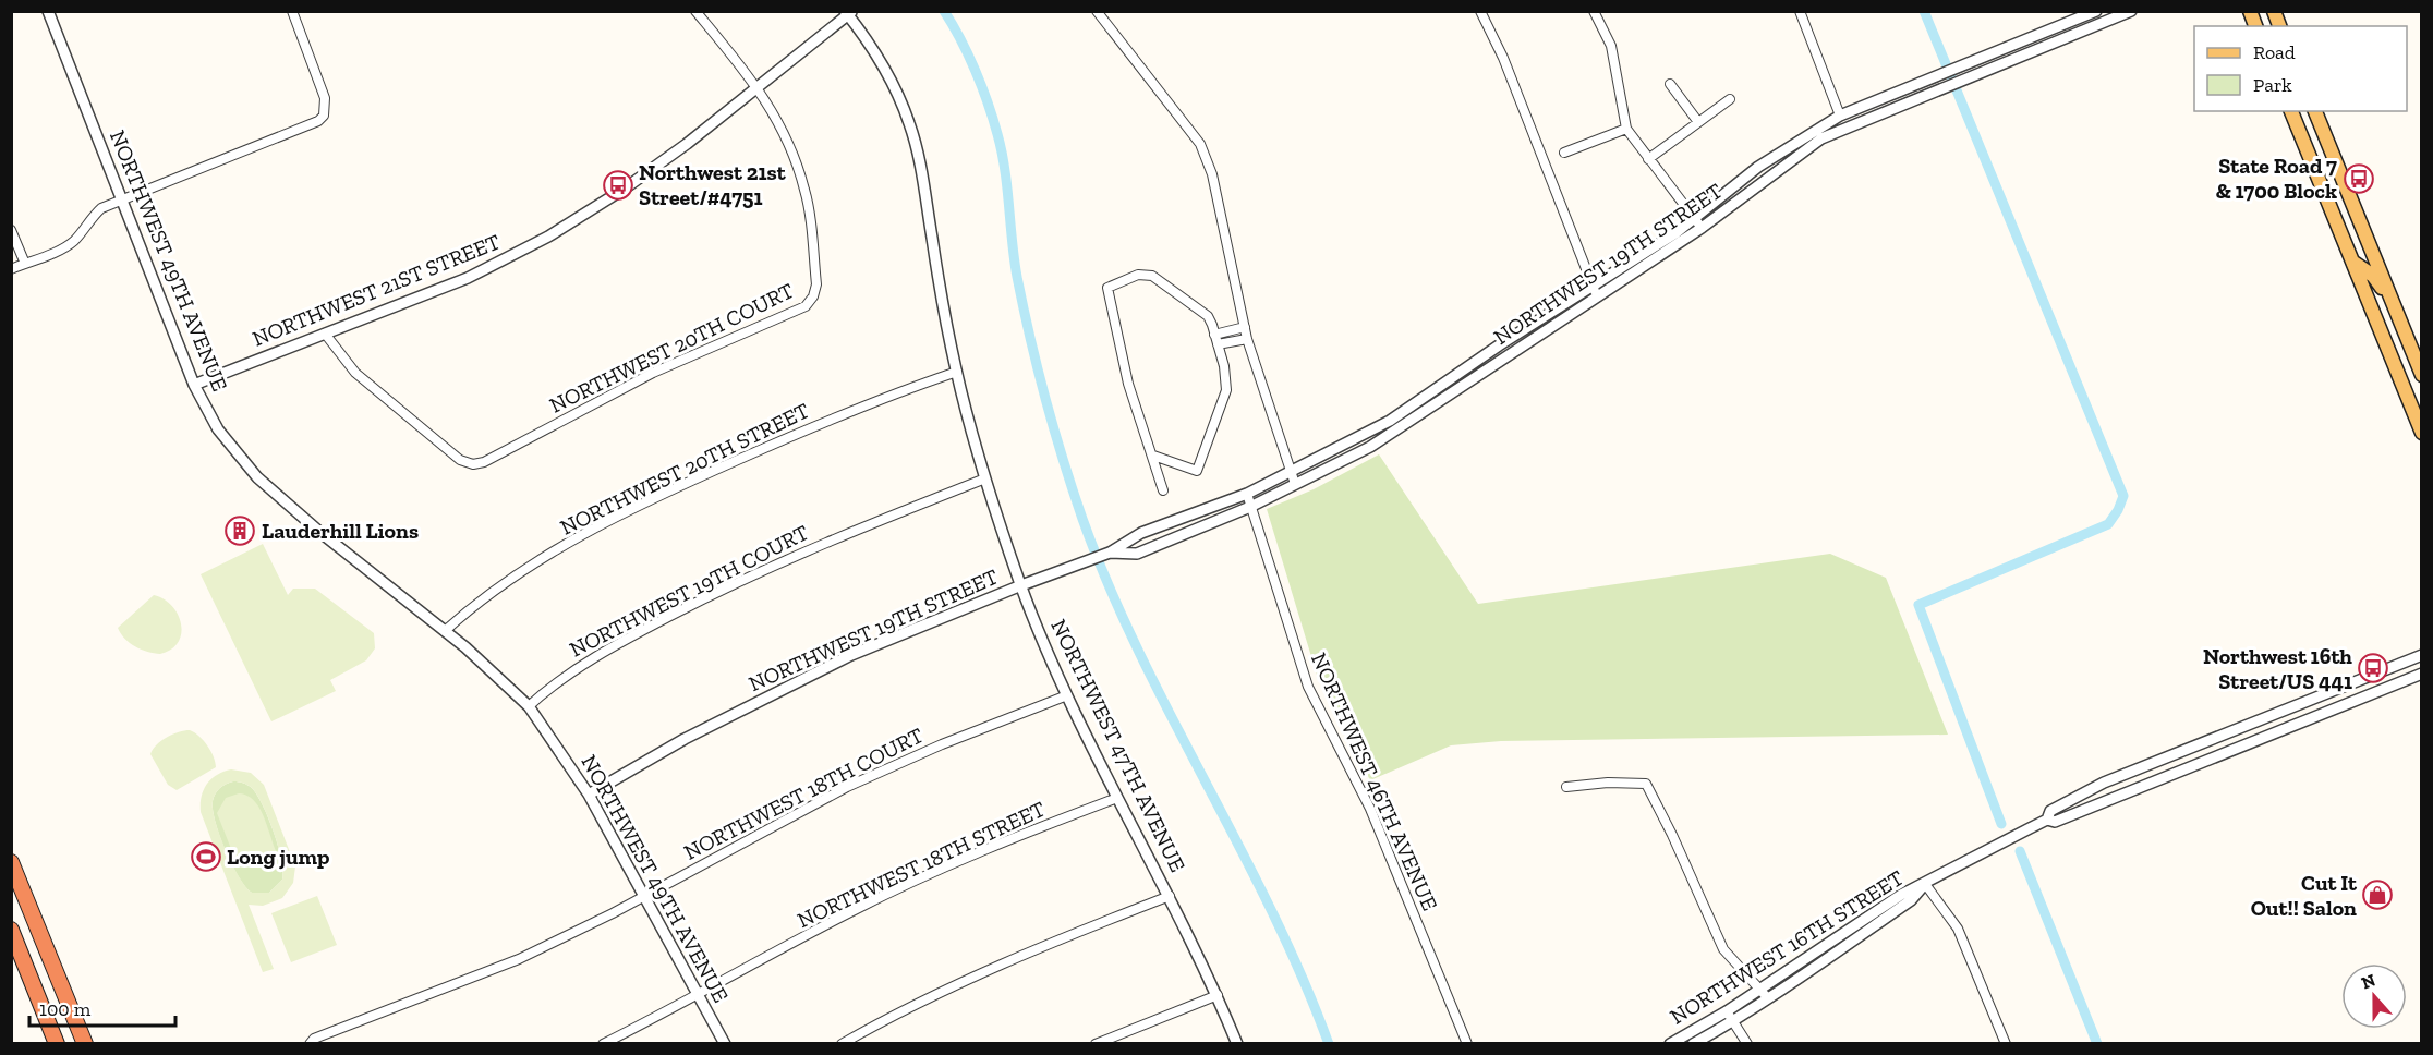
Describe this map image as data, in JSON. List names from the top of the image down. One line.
{"streets":{"street":["NORTHWEST 49TH AVENUE","NORTHWEST 19TH STREET","NORTHWEST 21ST STREET","NORTHWEST 20TH COURT","NORTHWEST 20TH STREET","NORTHWEST 19TH COURT","NORTHWEST 47TH AVENUE","NORTHWEST 46TH AVENUE","NORTHWEST 18TH COURT","NORTHWEST 18TH STREET","NORTHWEST 16TH STREET"]},"crossings":[["NORTHWEST 49TH AVENUE","NORTHWEST 19TH STREET"],["NORTHWEST 49TH AVENUE","NORTHWEST 21ST STREET"],["NORTHWEST 49TH AVENUE","NORTHWEST 20TH STREET"],["NORTHWEST 49TH AVENUE","NORTHWEST 19TH COURT"],["NORTHWEST 49TH AVENUE","NORTHWEST 18TH COURT"],["NORTHWEST 49TH AVENUE","NORTHWEST 18TH STREET"],["NORTHWEST 19TH STREET","NORTHWEST 47TH AVENUE"],["NORTHWEST 19TH STREET","NORTHWEST 46TH AVENUE"],["NORTHWEST 21ST STREET","NORTHWEST 20TH COURT"],["NORTHWEST 21ST STREET","NORTHWEST 47TH AVENUE"],["NORTHWEST 20TH STREET","NORTHWEST 47TH AVENUE"],["NORTHWEST 19TH COURT","NORTHWEST 47TH AVENUE"],["NORTHWEST 47TH AVENUE","NORTHWEST 18TH COURT"],["NORTHWEST 47TH AVENUE","NORTHWEST 18TH STREET"]],"places":{"bus stop":["State Road 7 & 1700 Block","Northwest 21st Street/#4751","Northwest 16th Street/US 441"],"building":["Lauderhill Lions"],"sports":["Long jump"],"shop":["Cut It Out!! Salon"]},"legend":["Road","Park"],"scale_bar":"100 m","north":"top"}
